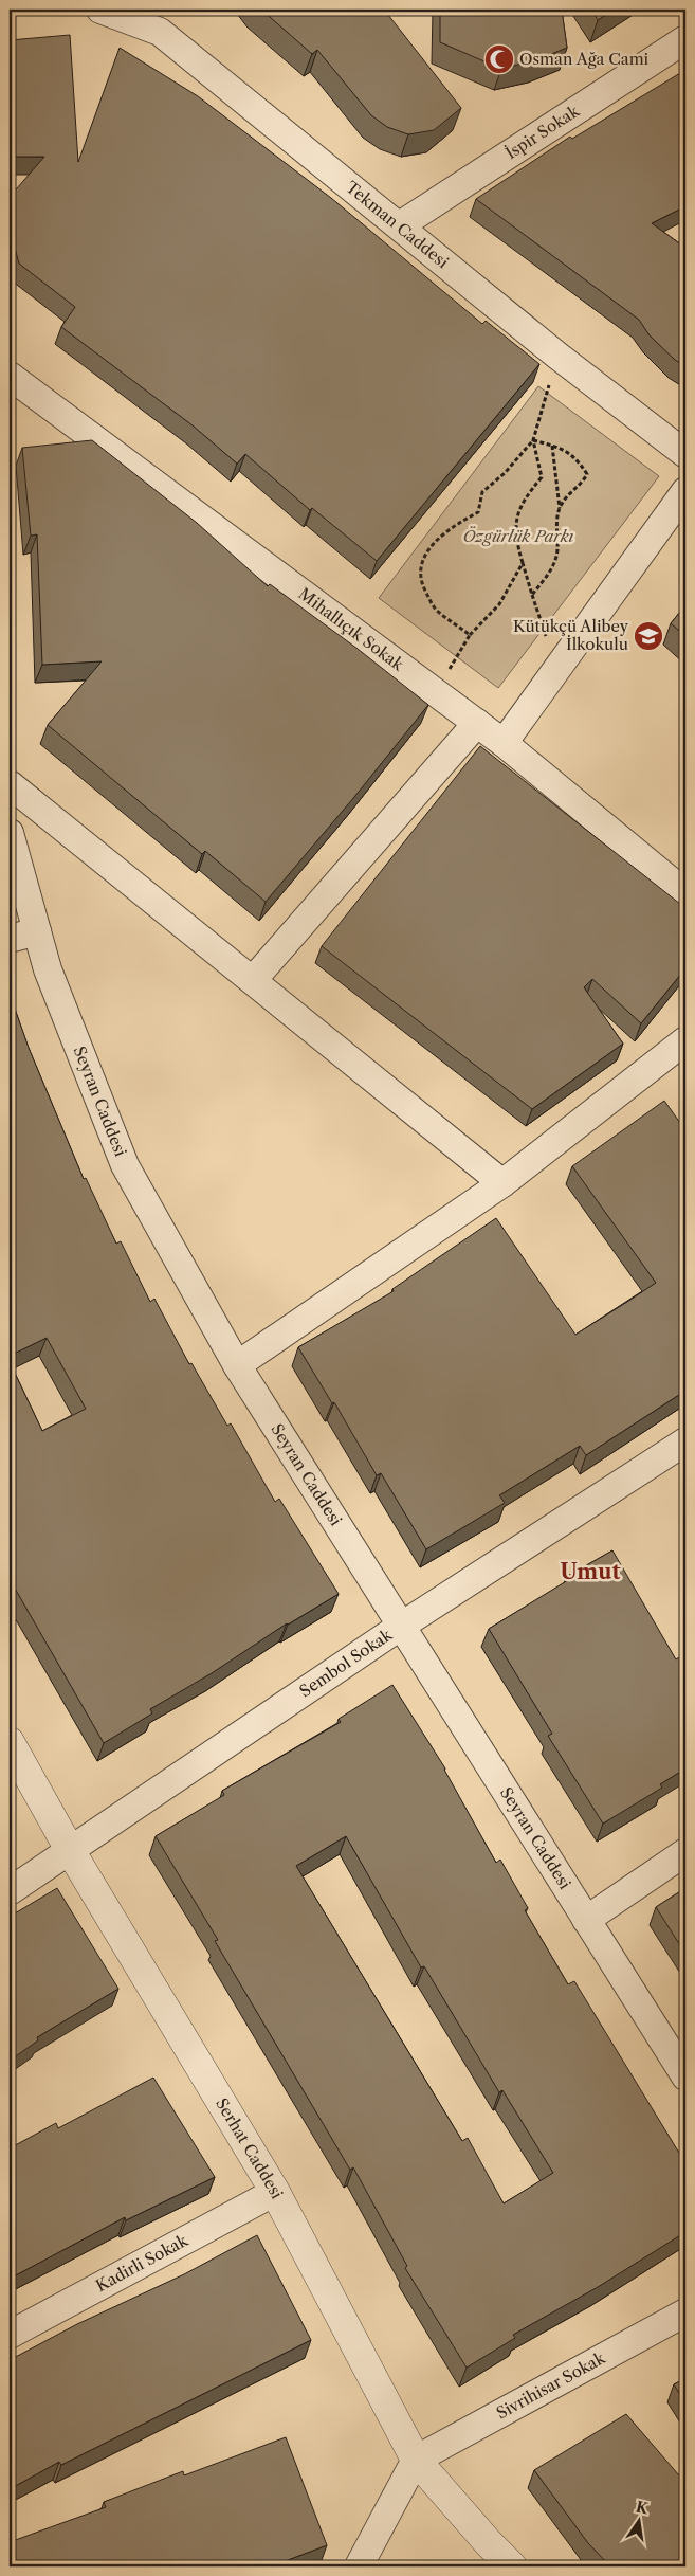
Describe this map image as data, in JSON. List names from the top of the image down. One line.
{"streets":{"street":["İspir Sokak","Tekman Caddesi","Mihallıçık Sokak","Seyran Caddesi","Sembol Sokak","Serhat Caddesi","Kadirli Sokak","Sivrihisar Sokak"]},"crossings":[["İspir Sokak","Tekman Caddesi"],["Seyran Caddesi","Sembol Sokak"],["Sembol Sokak","Serhat Caddesi"],["Serhat Caddesi","Kadirli Sokak"],["Serhat Caddesi","Sivrihisar Sokak"]],"districts":["Umut"],"parks":["Özgürlük Parkı"],"places":{"mosque":["Osman Ağa Cami"],"school or university":["Kütükçü Alibey İlkokulu"]},"north":"top"}
